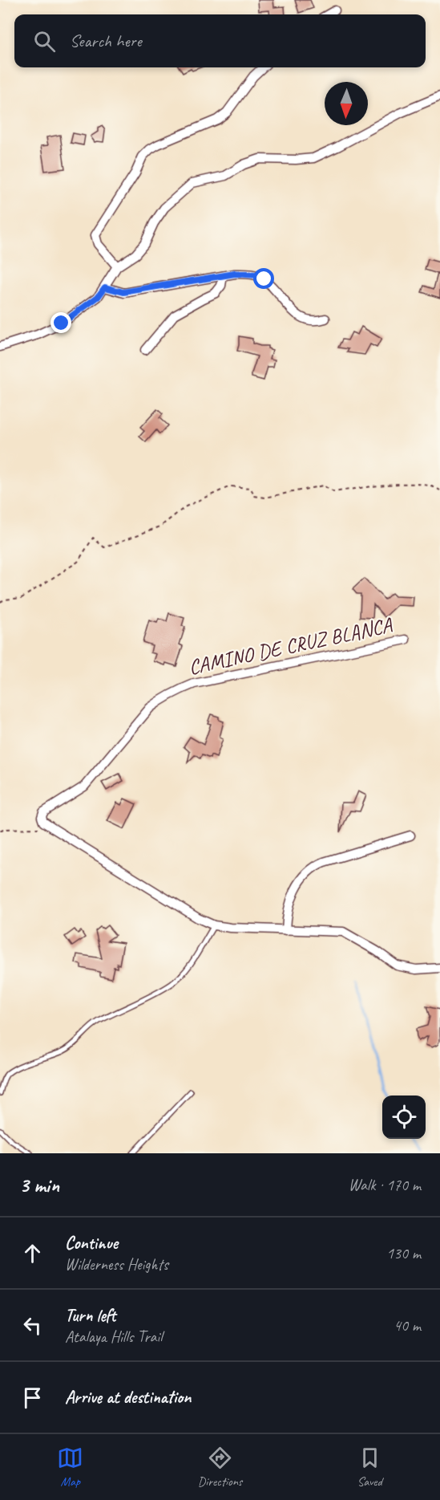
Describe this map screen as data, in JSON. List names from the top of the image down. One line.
{"streets":{"street":["CAMINO DE CRUZ BLANCA"]},"north":"bottom","page":{"search":"Search here","heading":["3 min","Walk · 170 m"],"list":[["Continue","Wilderness Heights","130 m"],["Turn left","Atalaya Hills Trail","40 m"],"Arrive at destination"],"nav":["Map","Directions","Saved"]}}
